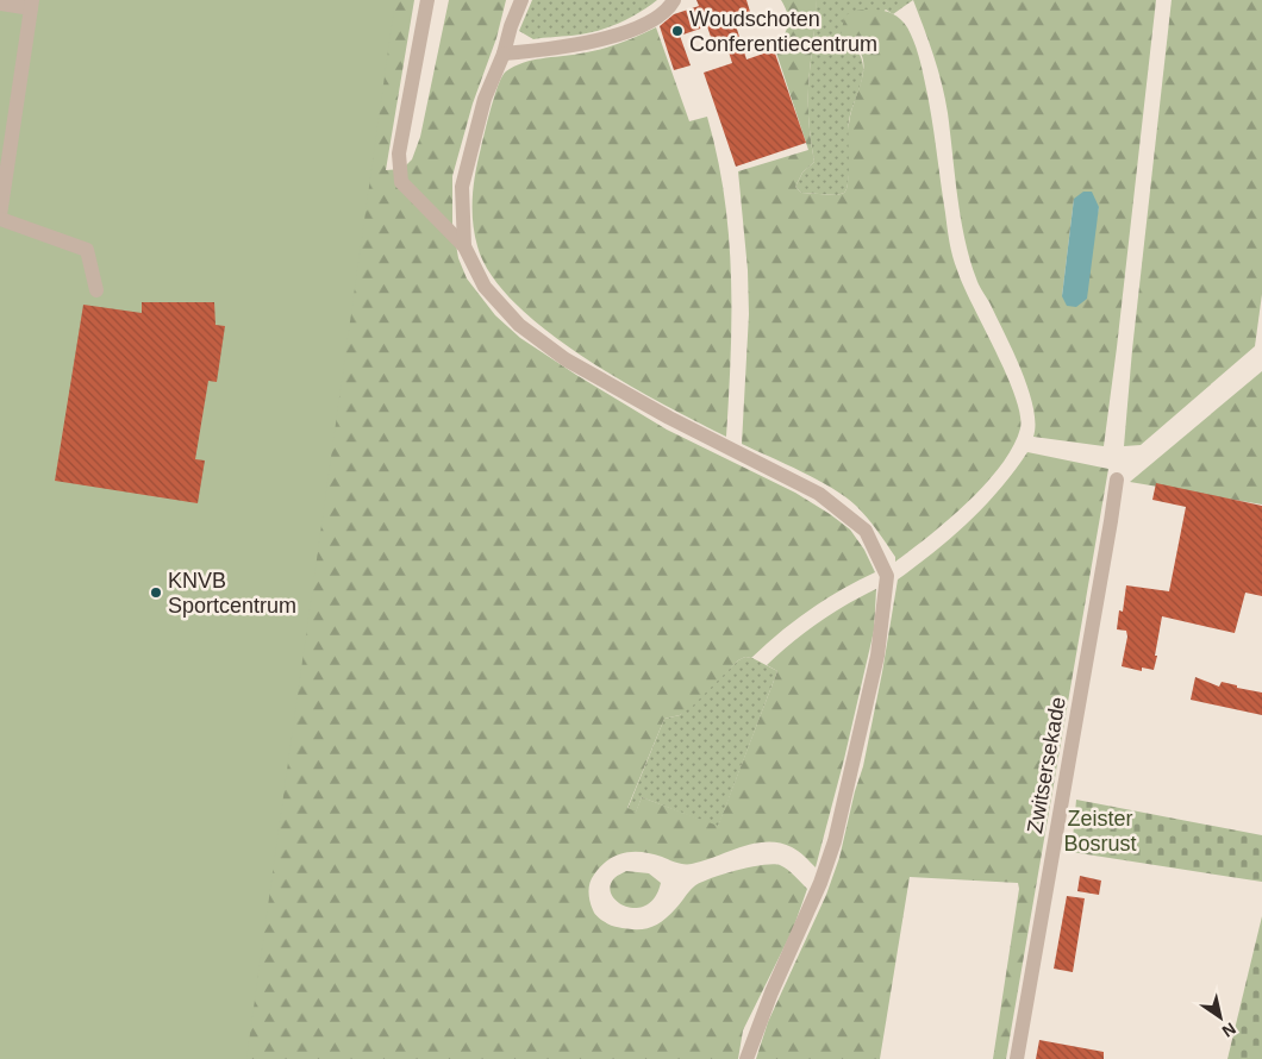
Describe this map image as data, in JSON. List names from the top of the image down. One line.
{"streets":{"street":["Zwitsersekade"]},"parks":["Zeister Bosrust"],"places":["Woudschoten Conferentiecentrum","KNVB Sportcentrum"],"north":"bottom right"}
